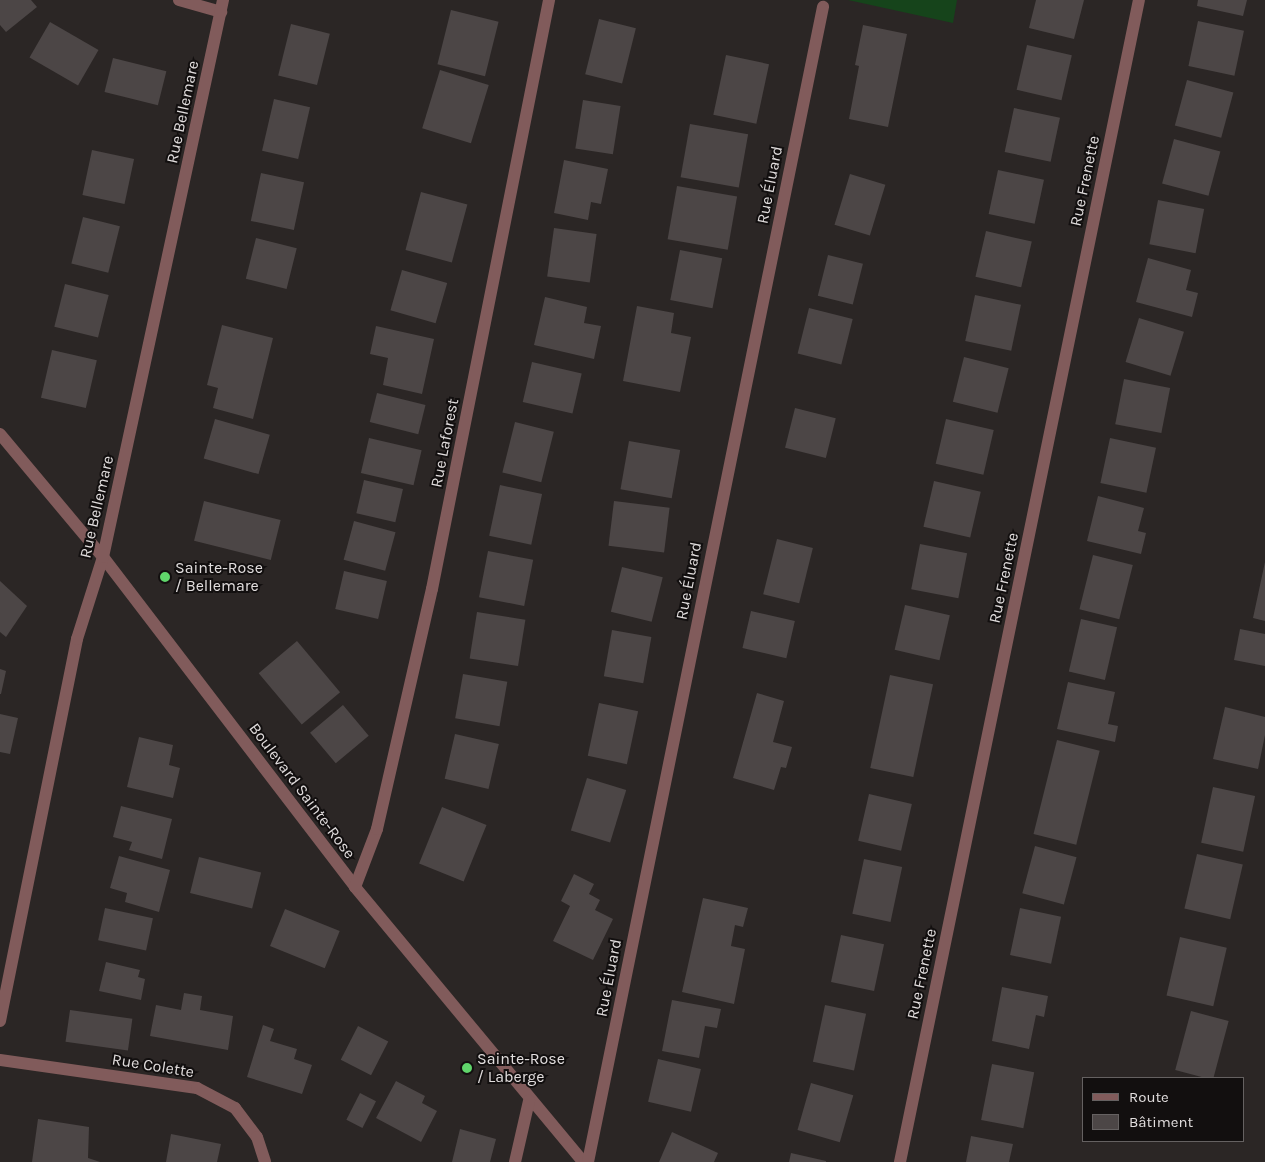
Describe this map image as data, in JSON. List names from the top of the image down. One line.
{"streets":{"street":["Rue Bellemare","Rue Frenette","Rue Éluard","Rue Laforest","Boulevard Sainte-Rose","Rue Colette"]},"crossings":[["Rue Bellemare","Boulevard Sainte-Rose"],["Rue Laforest","Boulevard Sainte-Rose"]],"places":["Sainte-Rose / Bellemare","Sainte-Rose / Laberge"],"legend":["Route","Bâtiment"]}
